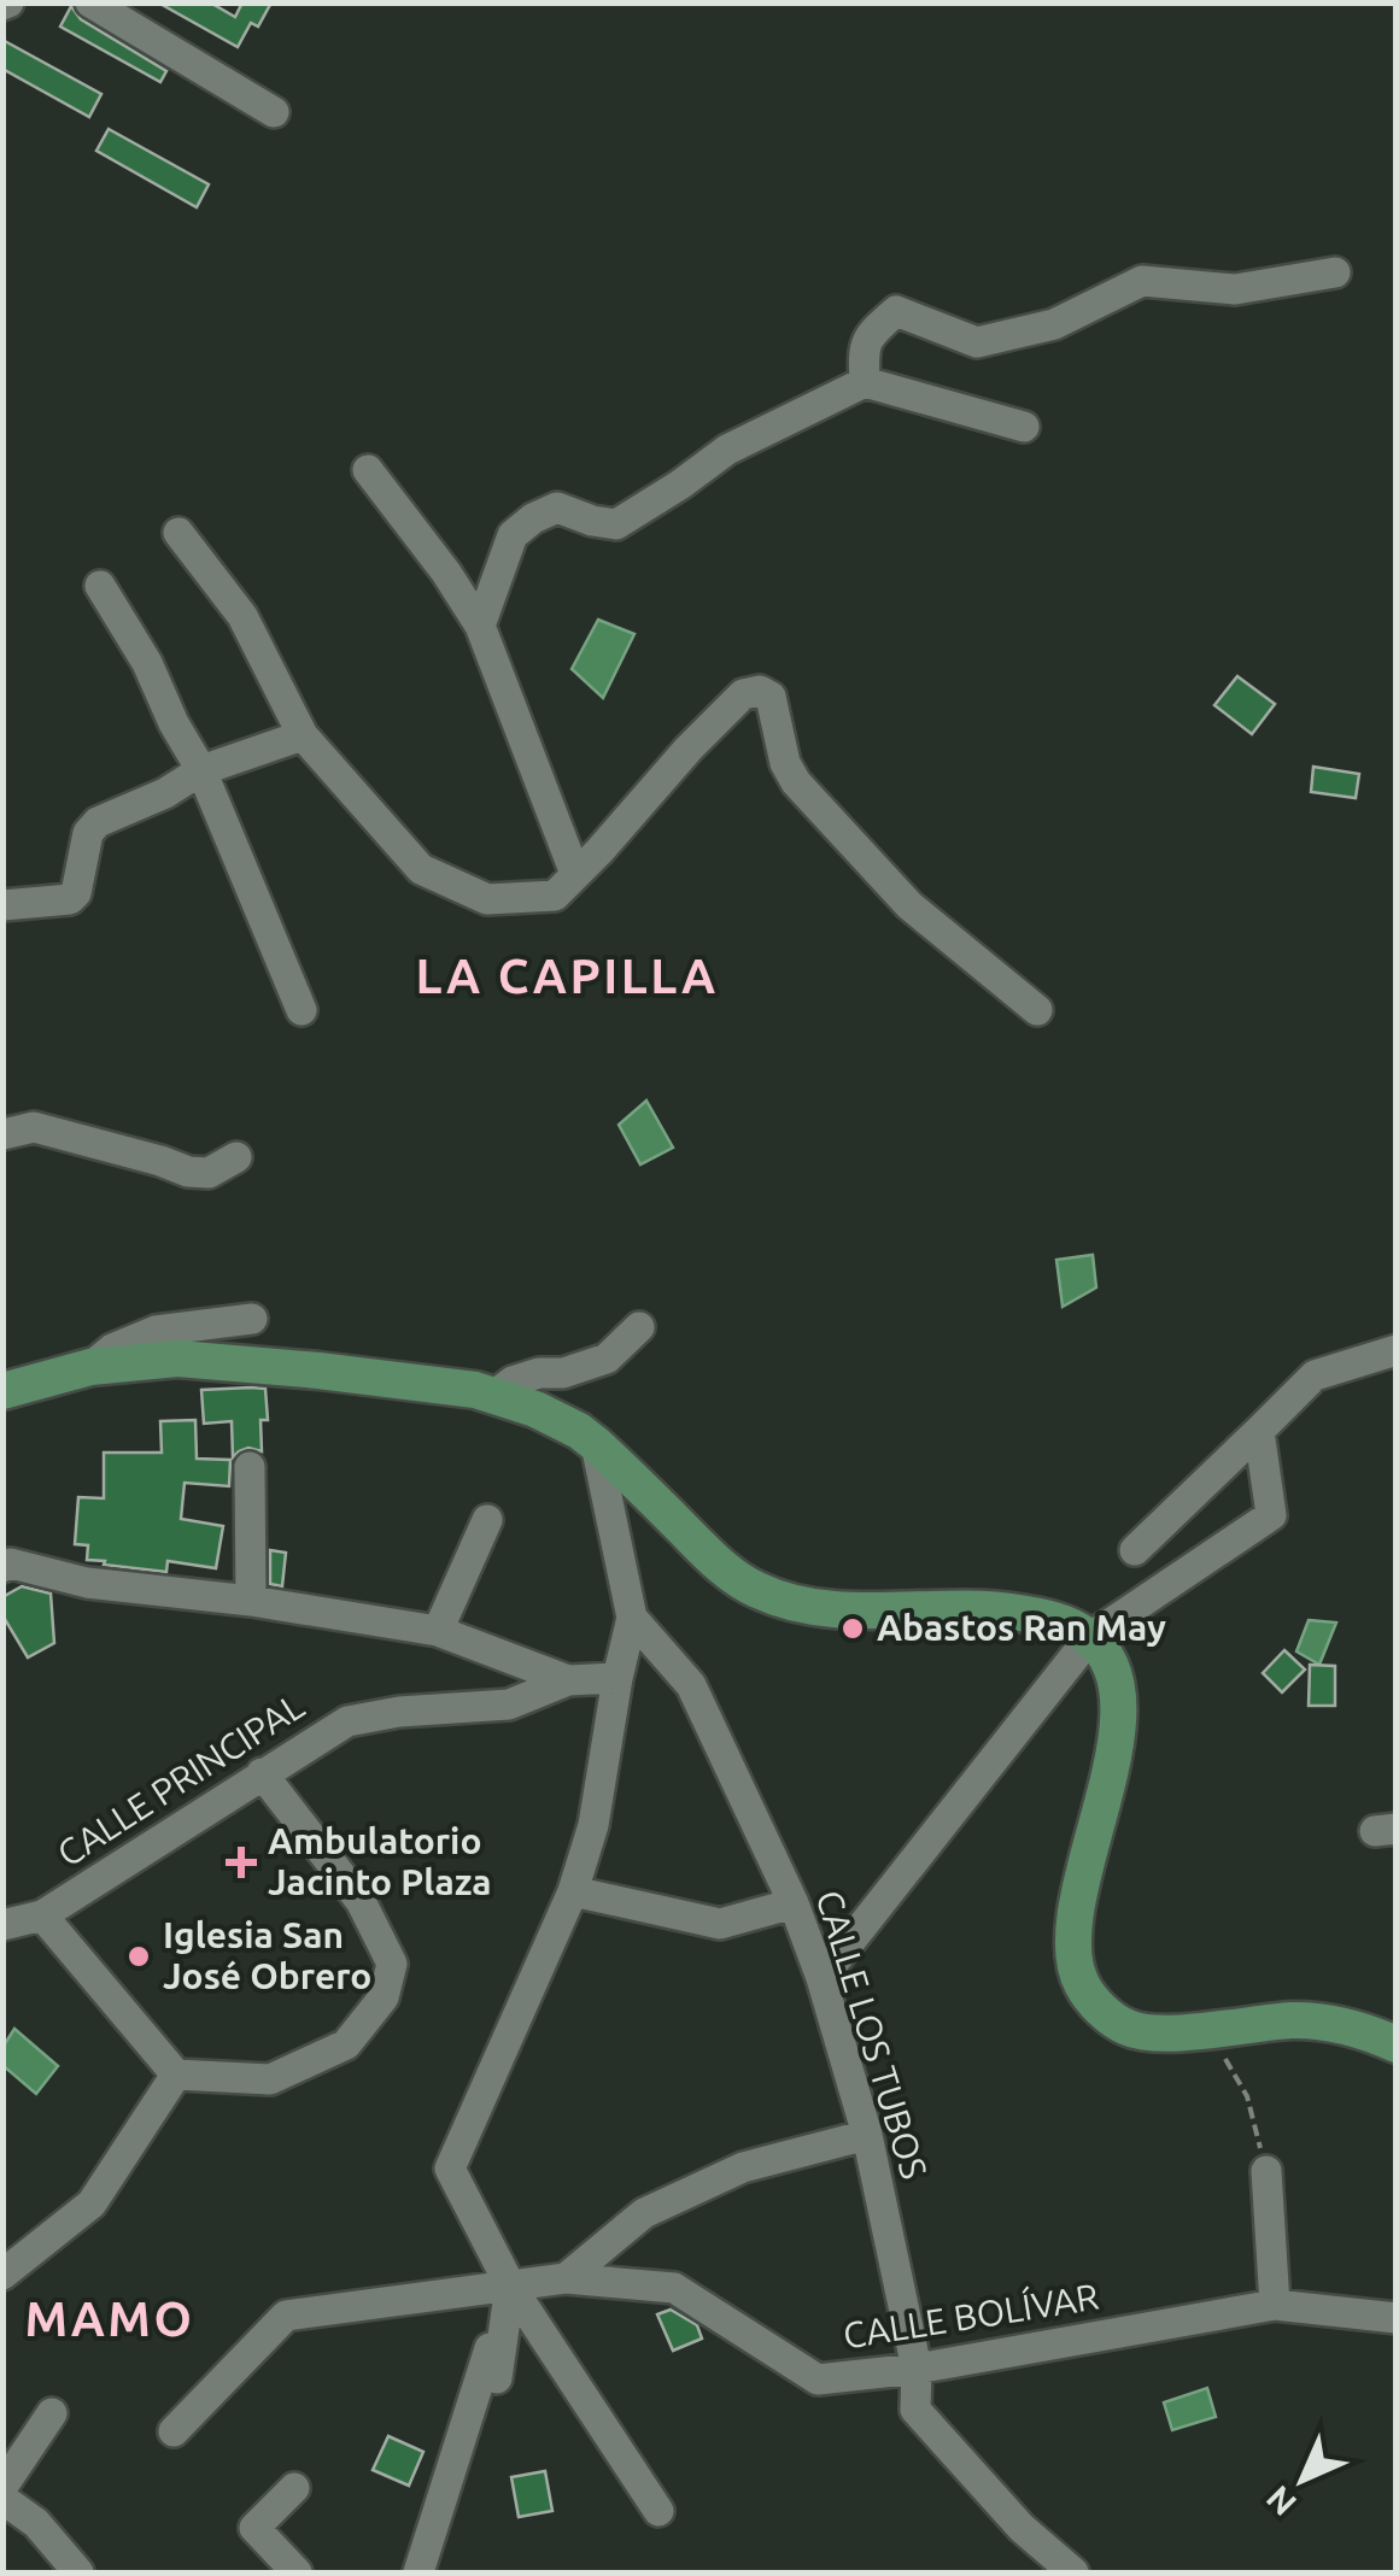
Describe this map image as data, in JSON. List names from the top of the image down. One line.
{"streets":{"street":["CALLE PRINCIPAL","CALLE LOS TUBOS","CALLE BOLÍVAR"]},"crossings":[["CALLE LOS TUBOS","CALLE BOLÍVAR"]],"districts":["LA CAPILLA","MAMO"],"places":{"other":["Abastos Ran May","Iglesia San José Obrero"],"health":["Ambulatorio Jacinto Plaza"]},"north":"bottom left"}
